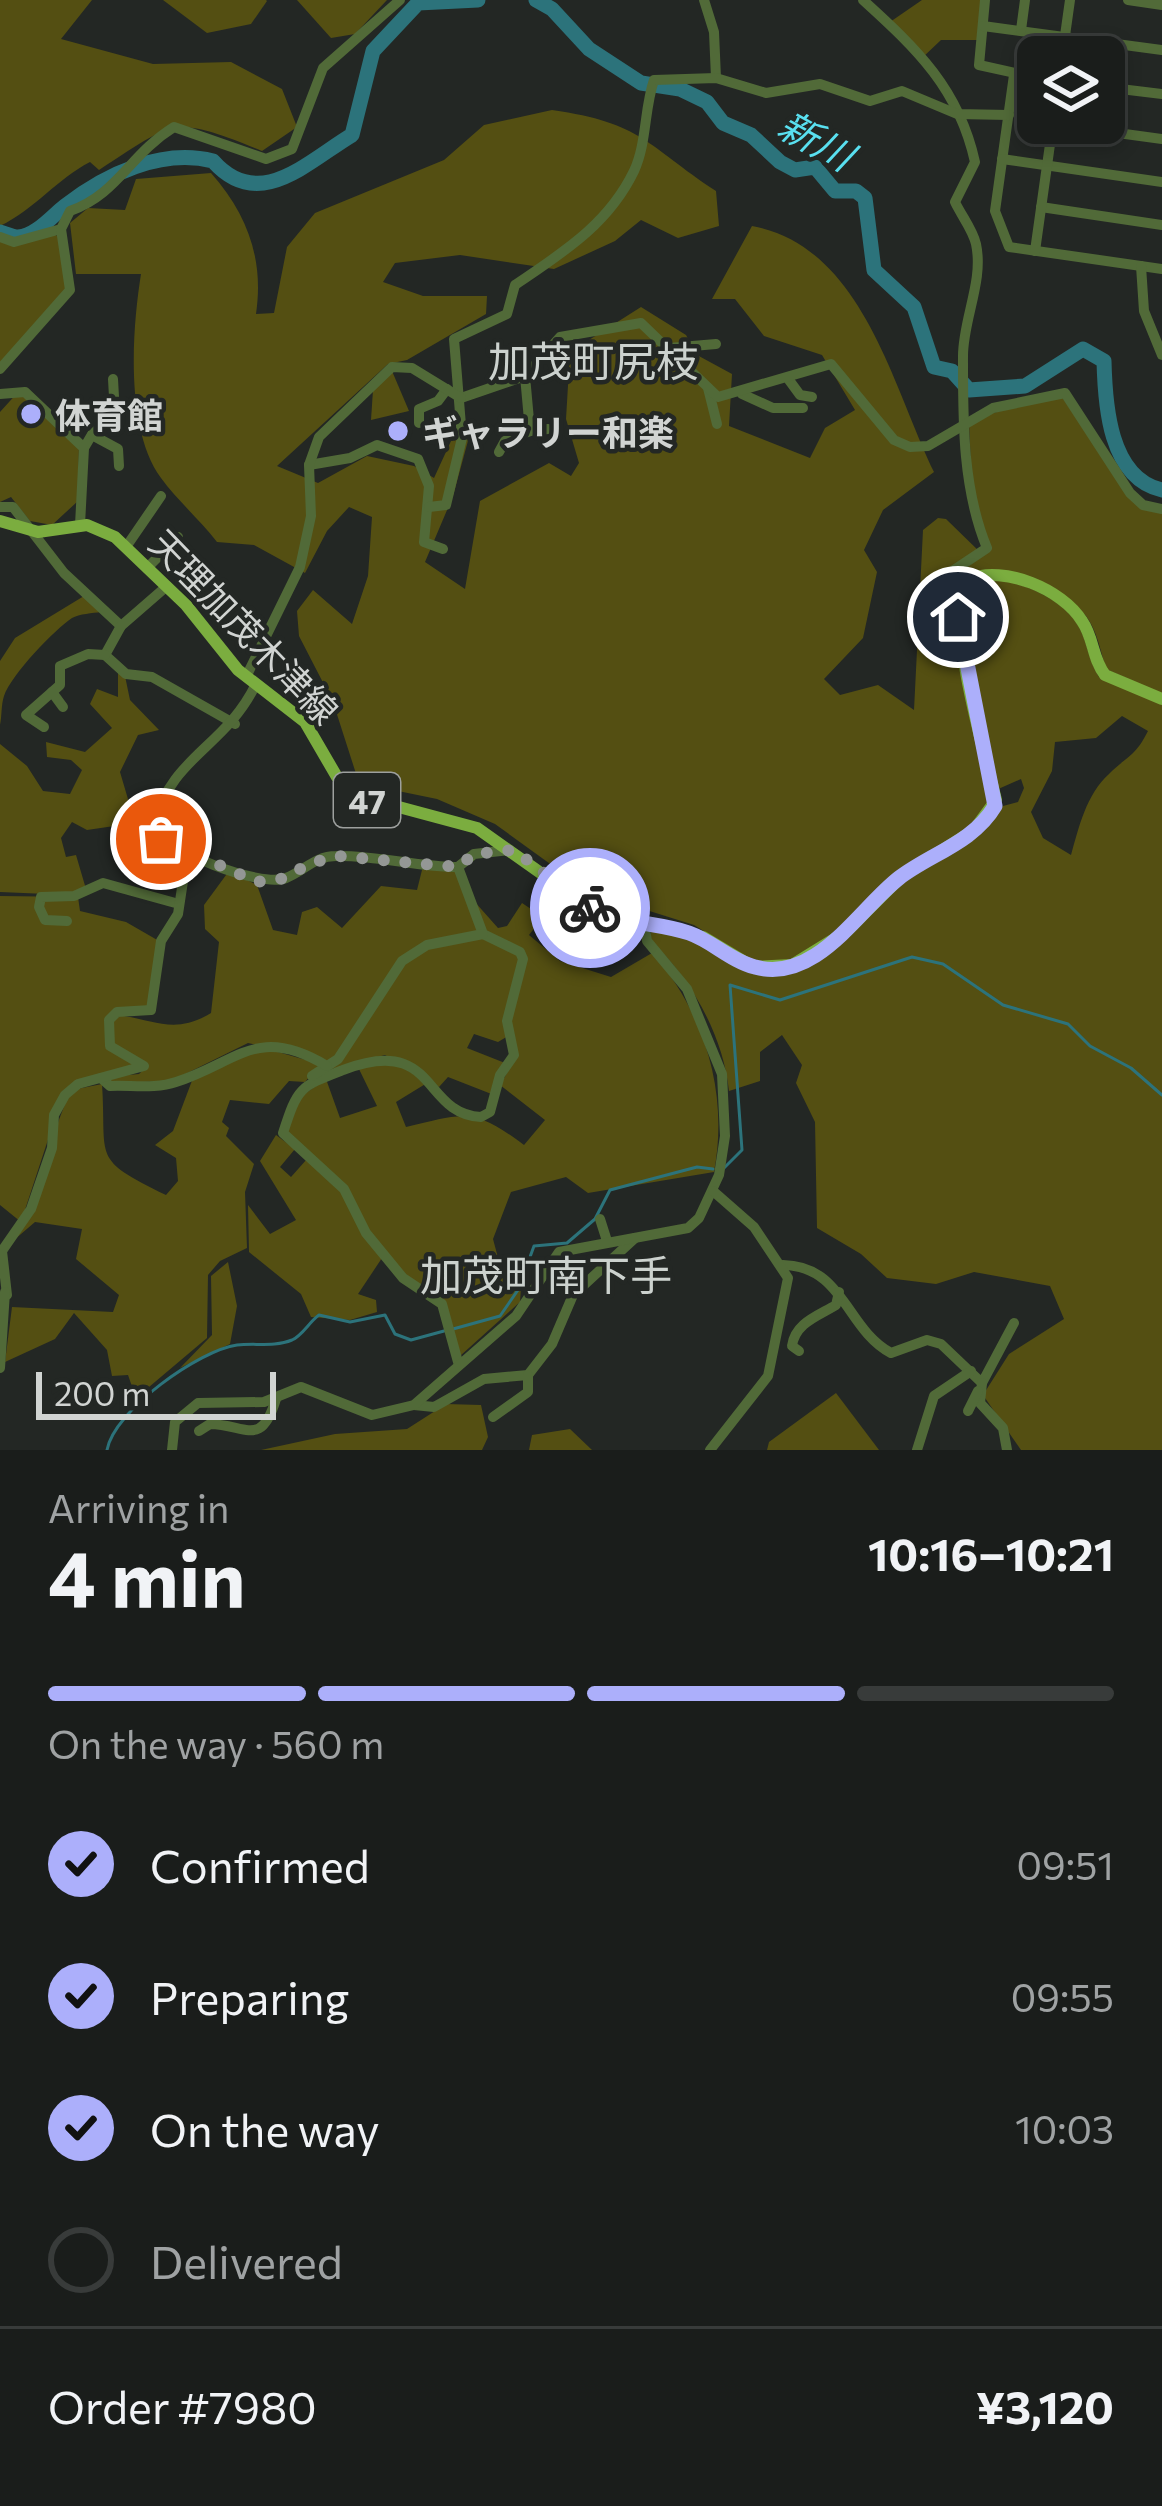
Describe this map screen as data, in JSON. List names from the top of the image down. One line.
{"streets":{"main road":["天理加茂木津線","47"]},"districts":["加茂町尻枝","加茂町南下手"],"water":["新川"],"places":["体育館","ギャラリー和楽"],"scale_bar":"200 m","page":{"scale":"200 m","heading":["4 min","Arriving in","10:16–10:21"],"panel":["Order #7980","¥3,120"],"bar":"On the way · 560 m","list":[["Confirmed","09:51"],["Preparing","09:55"],["On the way","10:03"],"Delivered"]}}
